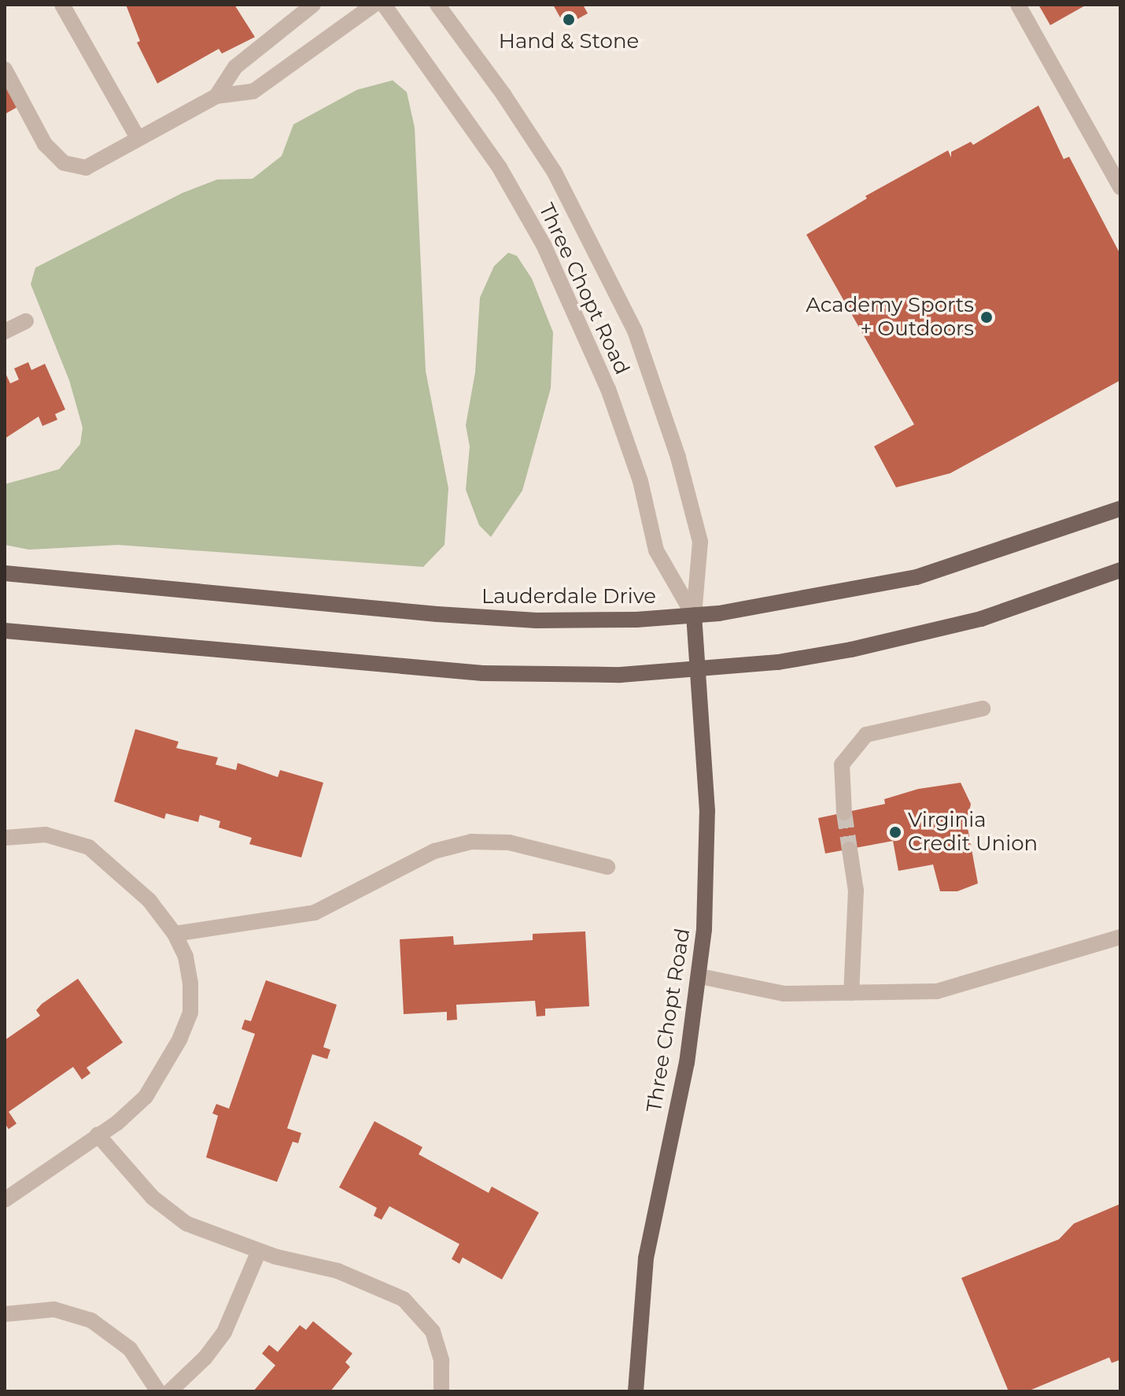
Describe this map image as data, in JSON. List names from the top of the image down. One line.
{"streets":{"main road":["Three Chopt Road","Lauderdale Drive"]},"crossings":[["Three Chopt Road","Lauderdale Drive"]],"places":["Hand & Stone","Academy Sports + Outdoors","Virginia Credit Union"]}
